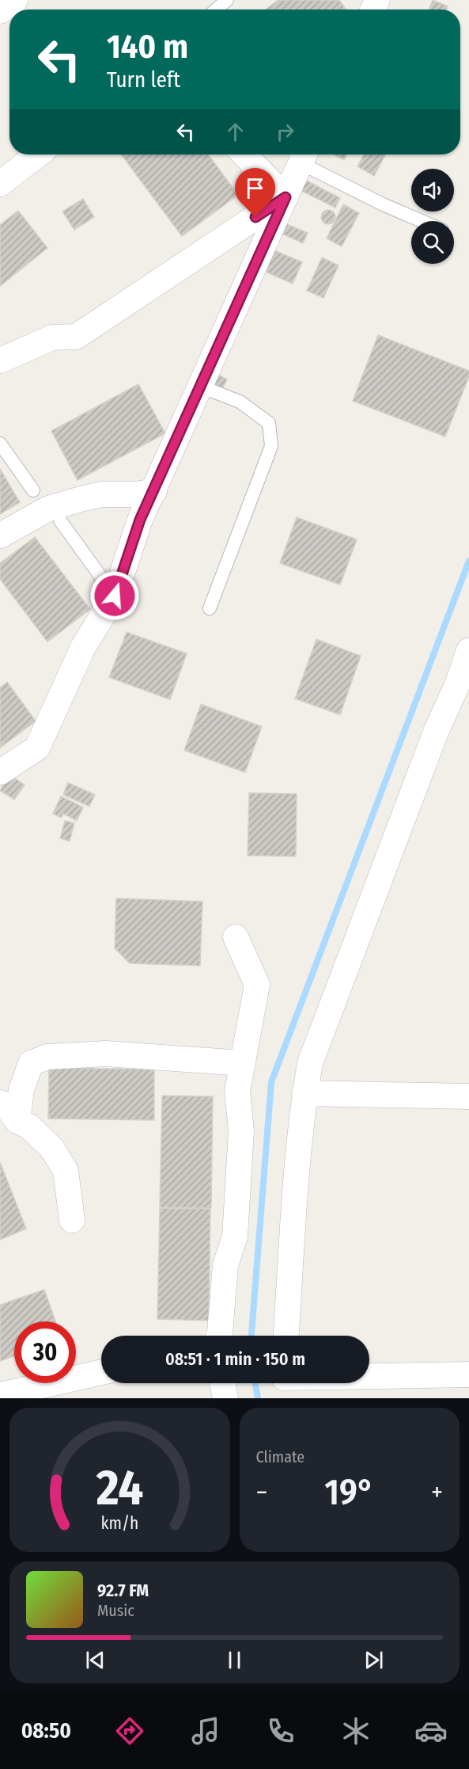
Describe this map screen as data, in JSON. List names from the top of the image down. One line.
{"page":{"turn":["140 m","Turn left"],"limit":"30","trip":"08:51 · 1 min · 150 m","tile":"Climate","heat":["−","19°","+"],"song":["92.7 FM","Music"],"tabs":"08:50","gauge":["24","km/h"]}}
